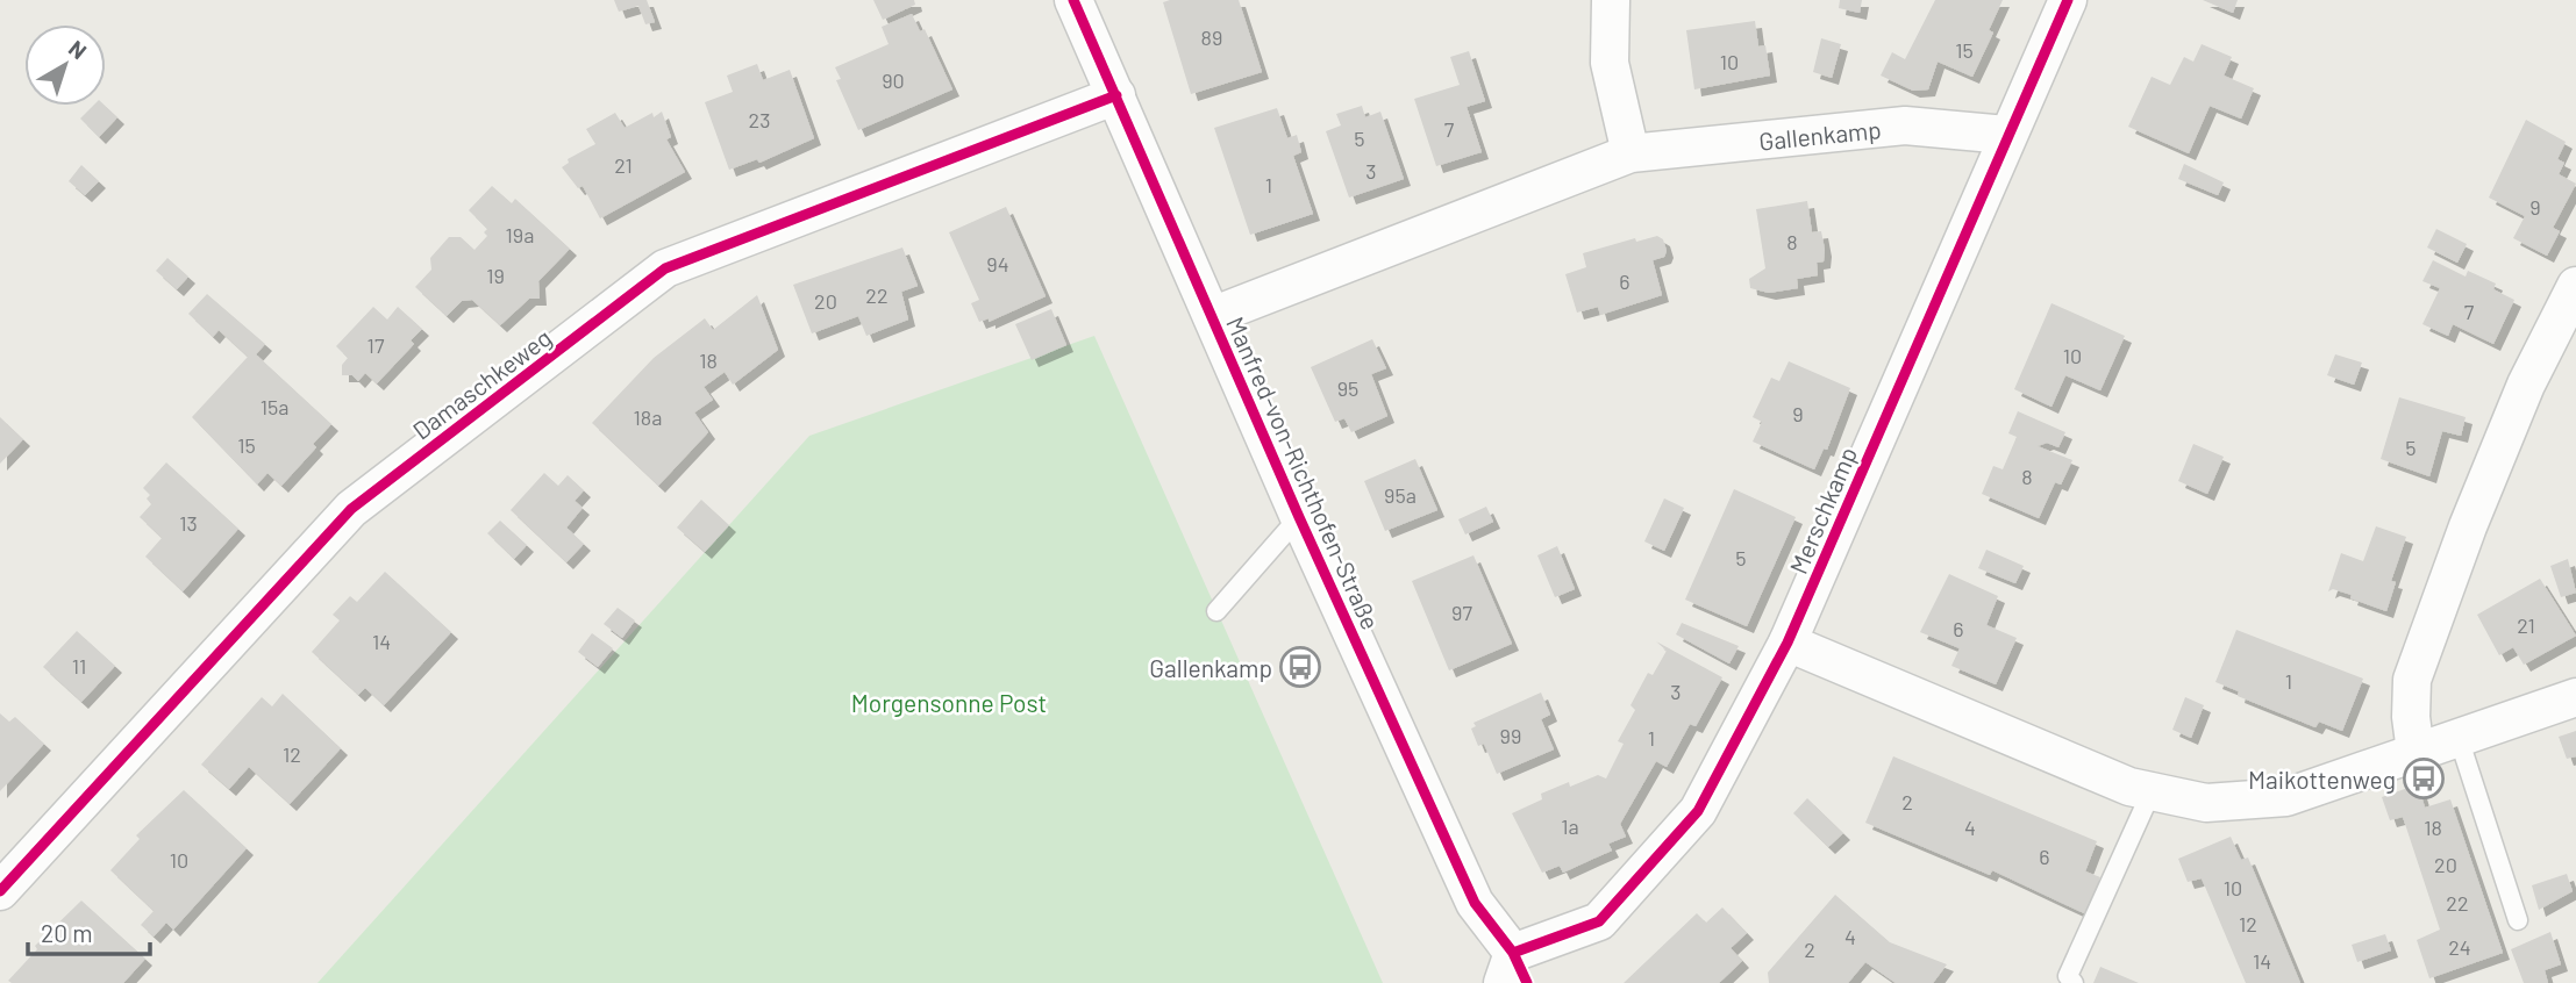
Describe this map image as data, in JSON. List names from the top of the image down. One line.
{"streets":{"street":["Gallenkamp","Damaschkeweg","Manfred-von-Richthofen-Straße","Merschkamp"]},"crossings":[["Gallenkamp","Manfred-von-Richthofen-Straße"],["Gallenkamp","Merschkamp"],["Damaschkeweg","Manfred-von-Richthofen-Straße"],["Manfred-von-Richthofen-Straße","Merschkamp"]],"parks":["Morgensonne Post"],"places":{"bus stop":["Gallenkamp","Maikottenweg"]},"house_numbers":["89","15","10","90","23","7","5","21","3","1","9","19a","8","94","19","6","22","20","7","17","10","18","95","15a","9","18a","15","5","8","95a","13","5","97","21","6","14","11","1","3","99","1","12","2","1a","4","18","6","10","20","10","22","12","4","24","2","14"],"scale_bar":"20 m","north":"top right"}
